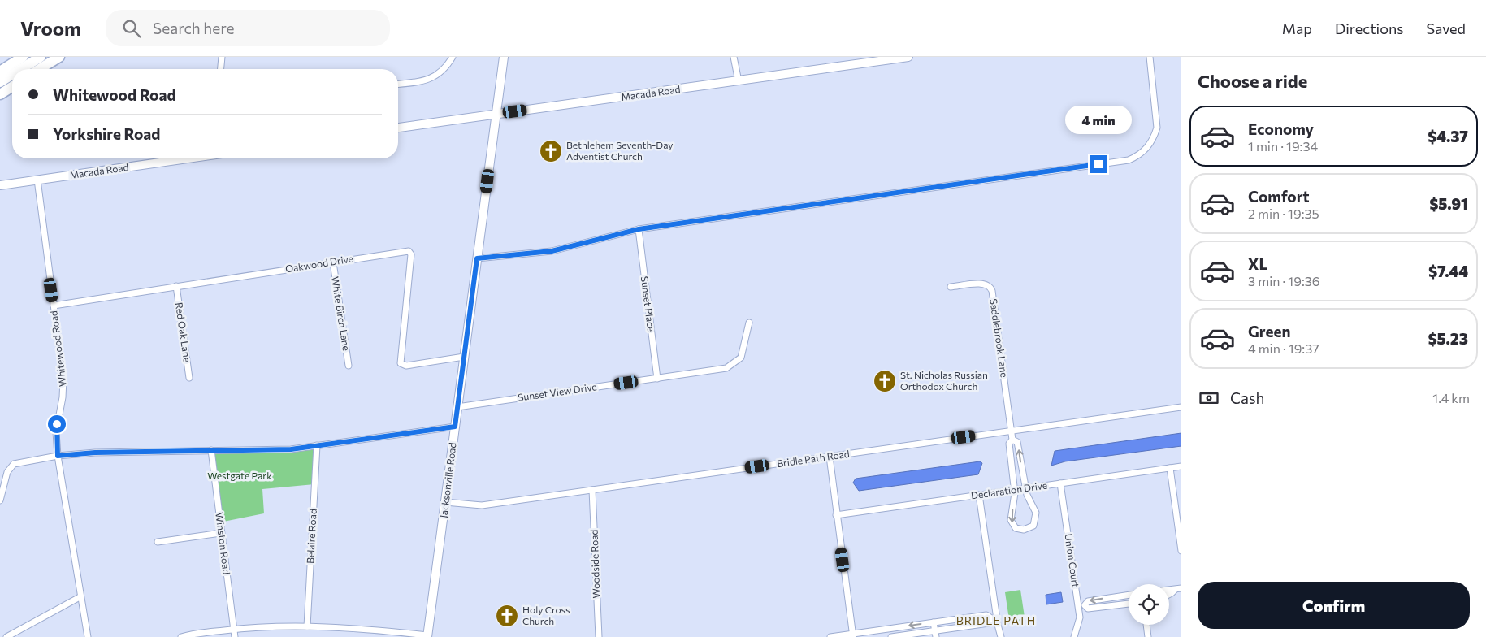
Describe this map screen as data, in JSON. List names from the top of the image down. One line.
{"streets":{"street":["Macada Road","Oakwood Drive","Sunset Place","White Birch Lane","Red Oak Lane","Saddlebrook Lane","Whitewood Road","Sunset View Drive","Bridle Path Road","Jacksonville Road","Declaration Drive","Belaire Road","Winston Road","Union Court","Woodside Road"]},"crossings":[["Macada Road","Whitewood Road"],["Macada Road","Jacksonville Road"],["Oakwood Drive","White Birch Lane"],["Oakwood Drive","Red Oak Lane"],["Oakwood Drive","Whitewood Road"],["Oakwood Drive","Jacksonville Road"],["Sunset Place","Sunset View Drive"],["Saddlebrook Lane","Bridle Path Road"],["Sunset View Drive","Jacksonville Road"],["Bridle Path Road","Jacksonville Road"],["Bridle Path Road","Woodside Road"],["Declaration Drive","Union Court"]],"districts":["BRIDLE PATH"],"parks":["Westgate Park"],"places":{"church":["Bethlehem Seventh-Day Adventist Church","St. Nicholas Russian Orthodox Church","Holy Cross Church"]},"page":{"header":"Vroom","search":"Search here","nav":["Map","Directions","Saved"],"heading":"Choose a ride","banner":["Whitewood Road","Yorkshire Road"],"bubble":"4 min","list":[{"name":"Economy","note":"1 min · 19:34","value":"$4.37"},{"name":"Comfort","note":"2 min · 19:35","value":"$5.91"},{"name":"XL","note":"3 min · 19:36","value":"$7.44"},{"name":"Green","note":"4 min · 19:37","value":"$5.23"}],"pay":["Cash","1.4 km"],"buttons":"Confirm"}}
